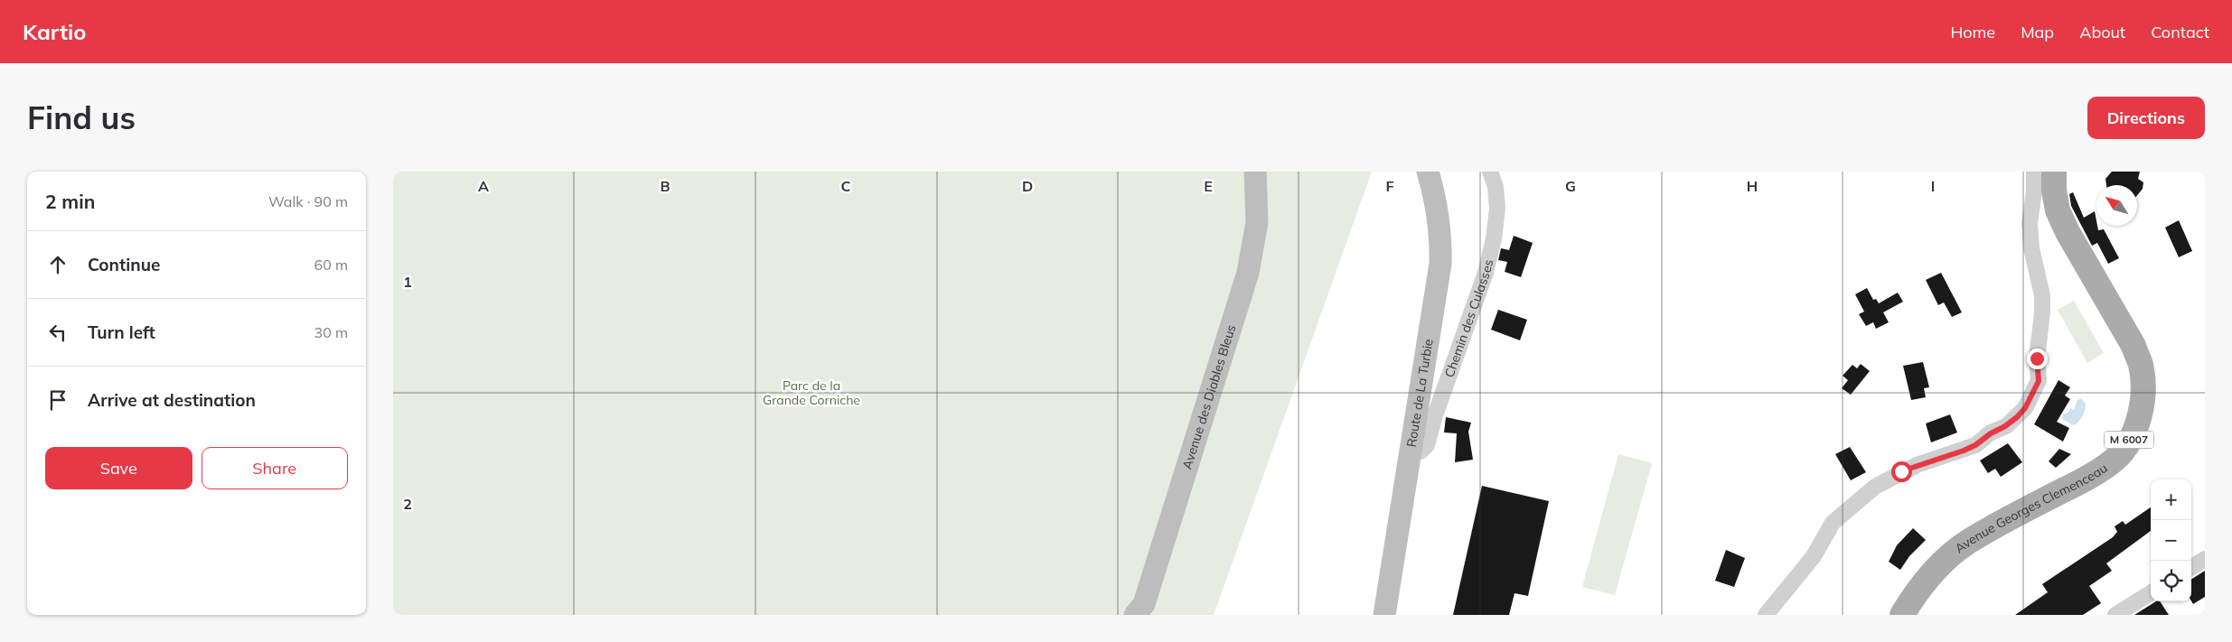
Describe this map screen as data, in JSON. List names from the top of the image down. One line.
{"streets":{"main road":["Route de La Turbie","Avenue des Diables Bleus","M 6007","Avenue Georges Clemenceau"],"street":["Chemin des Culasses"]},"crossings":[["Chemin des Culasses","Route de La Turbie"]],"parks":["Parc de la Grande Corniche"],"north":"top left","page":{"header":"Kartio","nav":["Home","Map","About","Contact"],"buttons":["Directions",["Save","Share"]],"title":"Find us","heading":["2 min","Walk · 90 m"],"list":[["Continue","60 m"],["Turn left","30 m"],"Arrive at destination"],"map_buttons":["+","−"]},"grid":{"columns":["A","B","C","D","E","F","G","H","I"],"rows":["1","2"]}}
